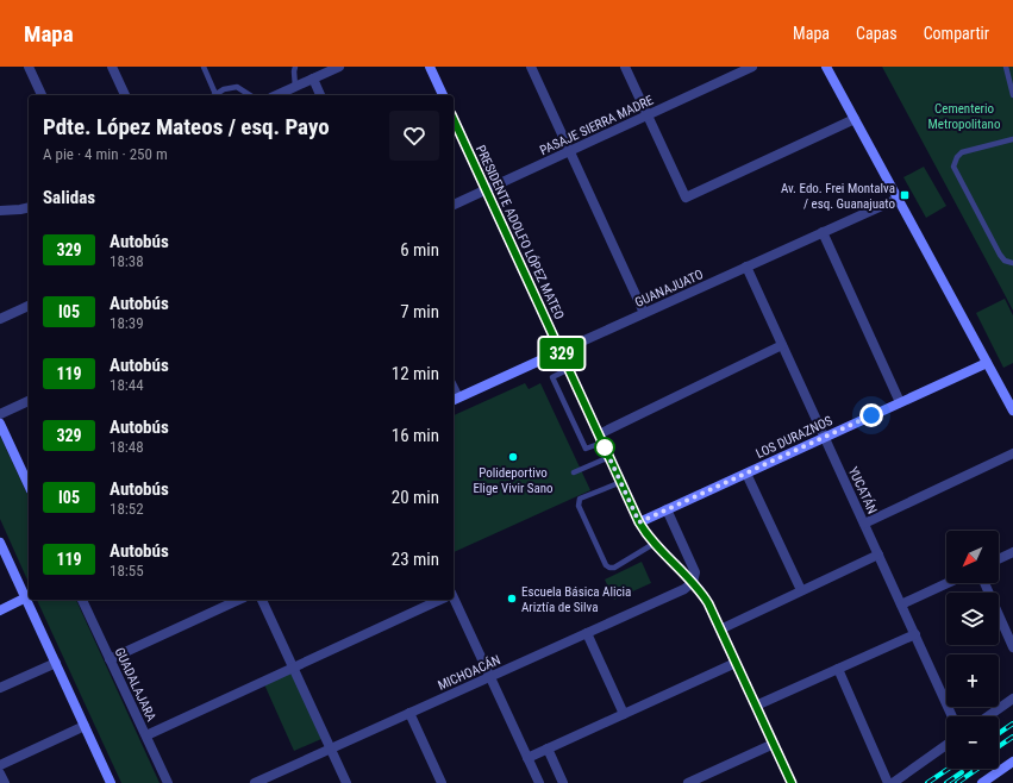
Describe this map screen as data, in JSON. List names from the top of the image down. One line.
{"streets":{"street":["PASAJE SIERRA MADRE","PRESIDENTE ADOLFO LÓPEZ MATEO","GUANAJUATO","LOS DURAZNOS","YUCATÁN","MICHOACÁN","GUADALAJARA"]},"crossings":[["PASAJE SIERRA MADRE","PRESIDENTE ADOLFO LÓPEZ MATEO"],["PRESIDENTE ADOLFO LÓPEZ MATEO","GUANAJUATO"],["PRESIDENTE ADOLFO LÓPEZ MATEO","LOS DURAZNOS"],["PRESIDENTE ADOLFO LÓPEZ MATEO","MICHOACÁN"],["GUANAJUATO","YUCATÁN"],["LOS DURAZNOS","YUCATÁN"]],"parks":["Cementerio Metropolitano"],"places":{"transit":["Av. Edo. Frei Montalva / esq. Guanajuato"],"other":["Polideportivo Elige Vivir Sano","Escuela Básica Alicia Ariztía de Silva"]},"lines":["bus line 329"],"north":"bottom left","page":{"header":"Mapa","nav":["Mapa","Capas","Compartir"],"on_map":"329","heading":[["Pdte. López Mateos / esq. Payo","A pie · 4 min · 250 m"],"Salidas"],"list":[{"mark":"329","name":"Autobús","note":"18:38","value":"6 min"},{"mark":"I05","name":"Autobús","note":"18:39","value":"7 min"},{"mark":"119","name":"Autobús","note":"18:44","value":"12 min"},{"mark":"329","name":"Autobús","note":"18:48","value":"16 min"},{"mark":"I05","name":"Autobús","note":"18:52","value":"20 min"},{"mark":"119","name":"Autobús","note":"18:55","value":"23 min"}],"map_buttons":["+","−"]}}
